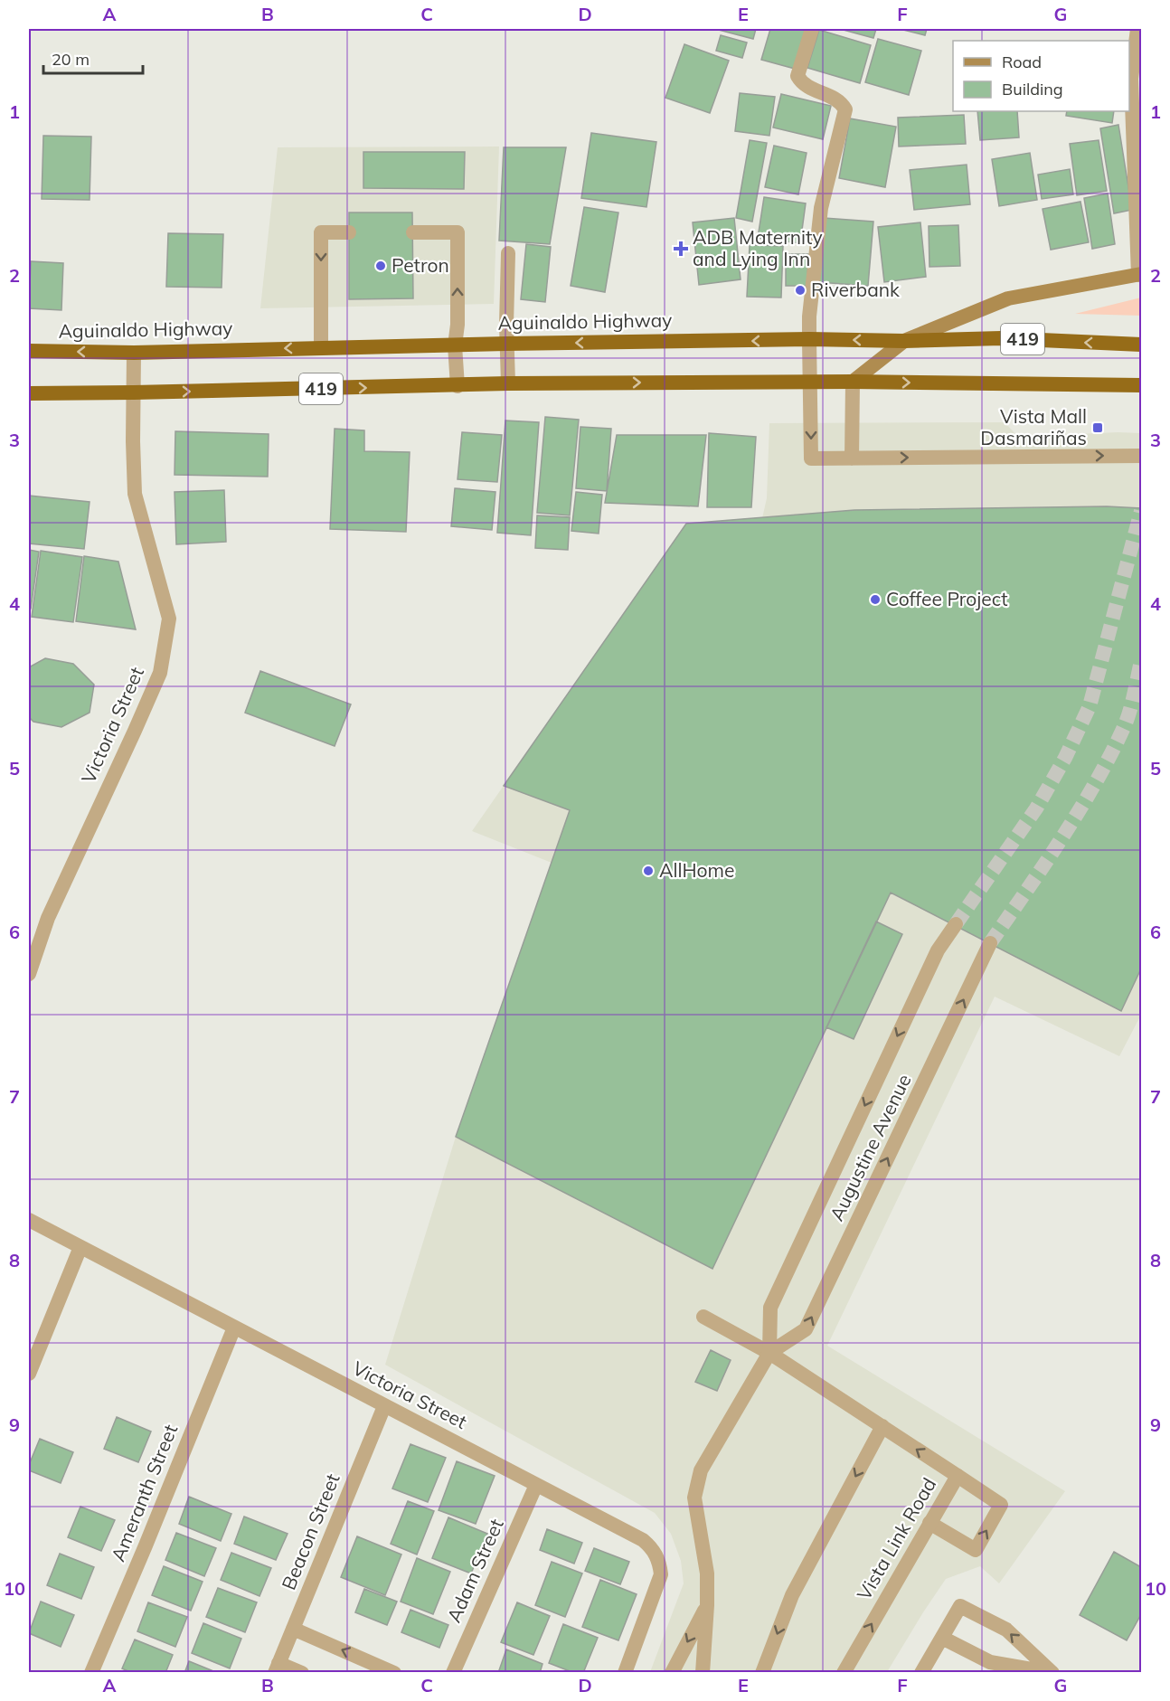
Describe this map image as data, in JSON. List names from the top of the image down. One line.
{"streets":{"highway":["Aguinaldo Highway","419"],"street":["Victoria Street","Augustine Avenue","Ameranth Street","Beacon Street","Vista Link Road","Adam Street"]},"crossings":[["Aguinaldo Highway","Victoria Street"],["419","Victoria Street"],["Victoria Street","Ameranth Street"],["Victoria Street","Beacon Street"],["Victoria Street","Adam Street"],["Augustine Avenue","Vista Link Road"]],"places":{"health":["ADB Maternity and Lying Inn"],"other":["Petron","Riverbank","Coffee Project","AllHome"],"transit":["Vista Mall Dasmariñas"]},"legend":["Road","Building"],"scale_bar":"20 m","grid":{"columns":["A","B","C","D","E","F","G"],"rows":["1","2","3","4","5","6","7","8","9","10"]}}
